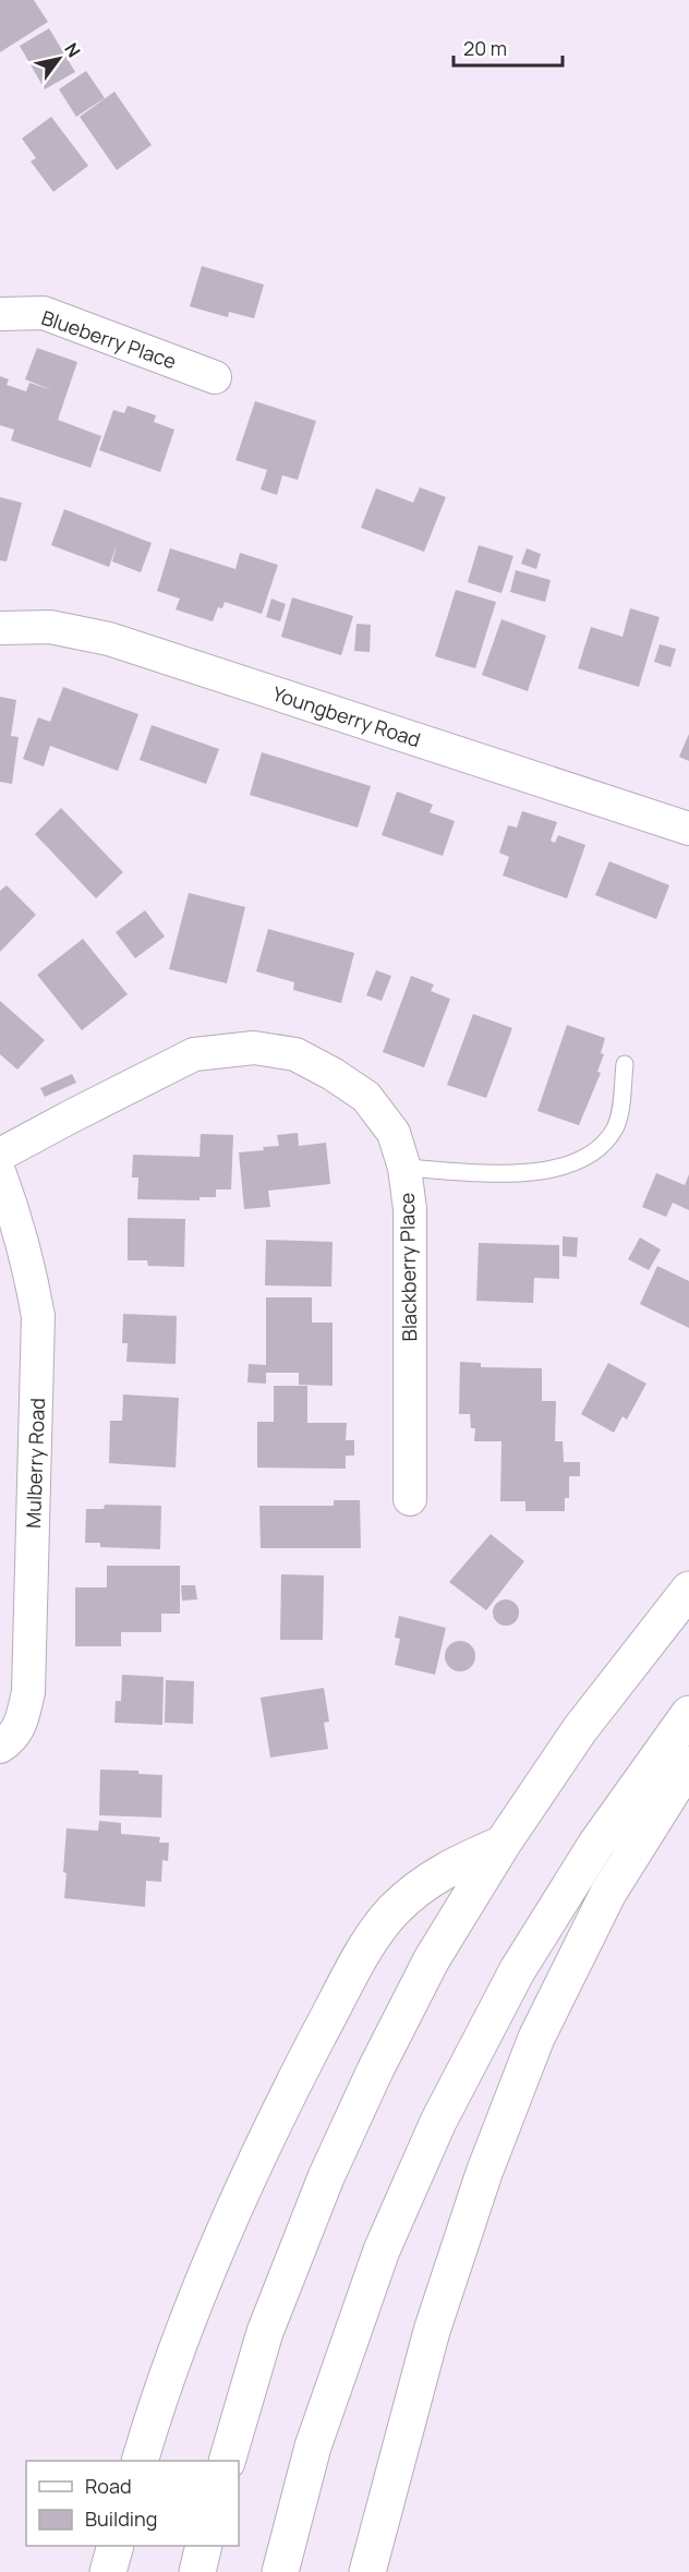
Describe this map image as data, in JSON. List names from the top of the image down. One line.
{"streets":{"street":["Blueberry Place","Youngberry Road","Blackberry Place","Mulberry Road"]},"legend":["Road","Building"],"scale_bar":"20 m","north":"top right"}
